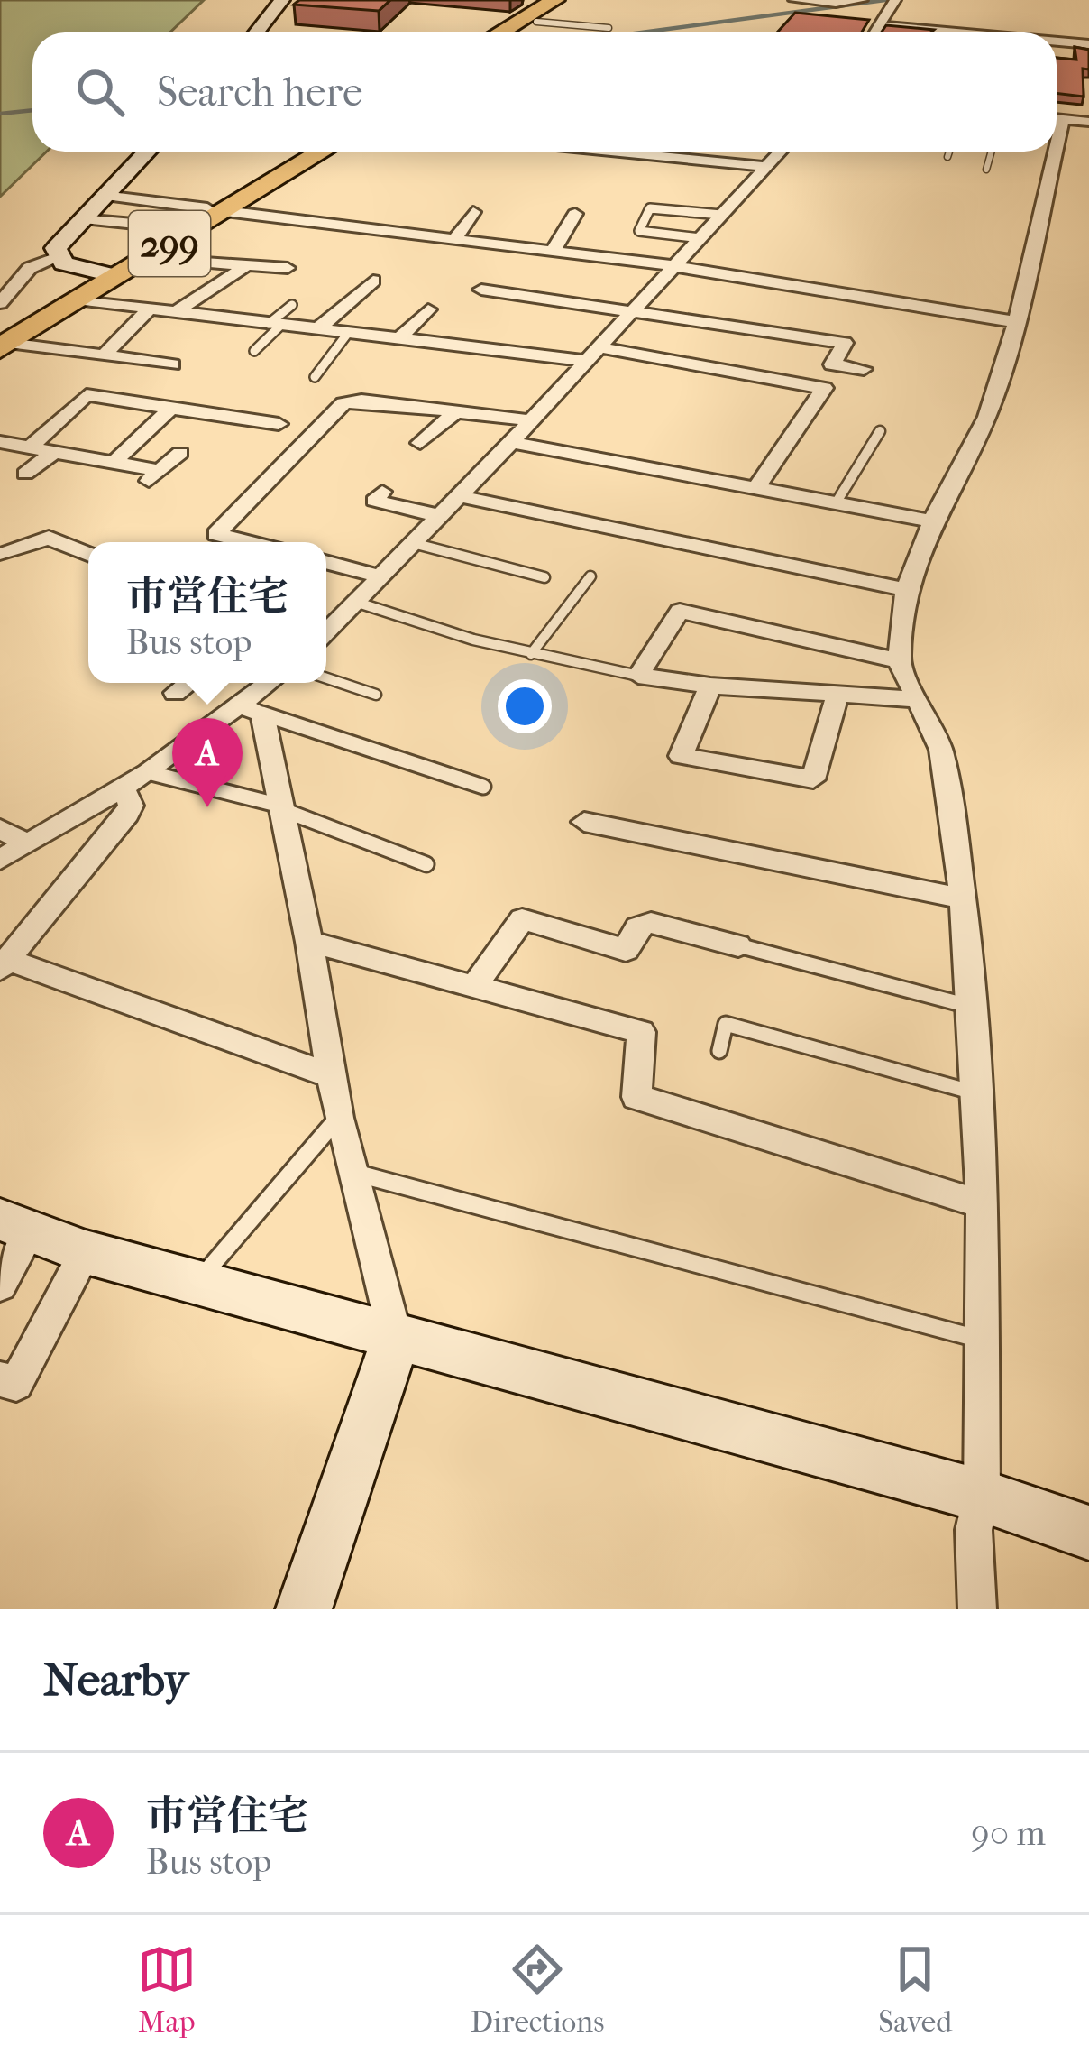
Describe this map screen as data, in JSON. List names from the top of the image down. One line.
{"streets":{"highway":["299"]},"page":{"search":"Search here","popup":["市営住宅","Bus stop"],"pins":"A","heading":"Nearby","list":[{"mark":"A","name":"市営住宅","note":"Bus stop","value":"90 m"}],"nav":["Map","Directions","Saved"]}}
